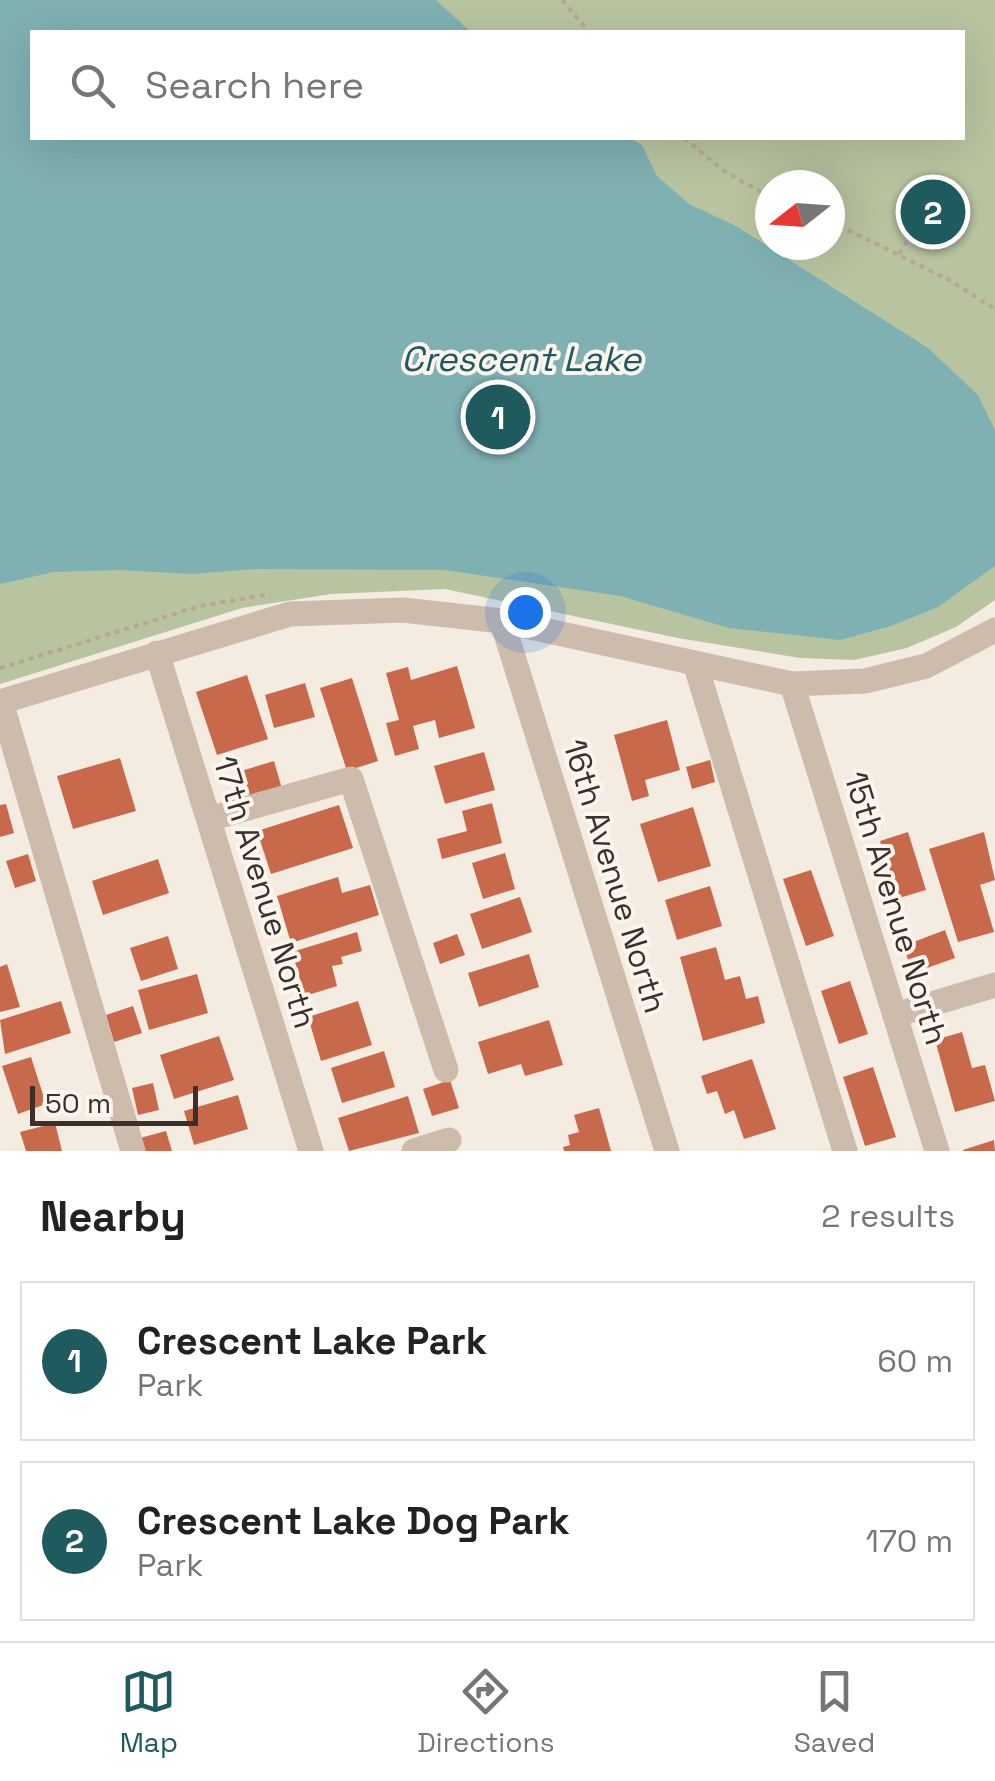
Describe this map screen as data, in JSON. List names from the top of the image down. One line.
{"streets":{"street":["16th Avenue North","17th Avenue North","15th Avenue North"]},"water":["Crescent Lake"],"scale_bar":"50 m","north":"left","page":{"search":"Search here","pins":["2","1"],"scale":"50 m","heading":["Nearby","2 results"],"list":[{"mark":"1","name":"Crescent Lake Park","note":"Park","value":"60 m"},{"mark":"2","name":"Crescent Lake Dog Park","note":"Park","value":"170 m"}],"nav":["Map","Directions","Saved"]}}
